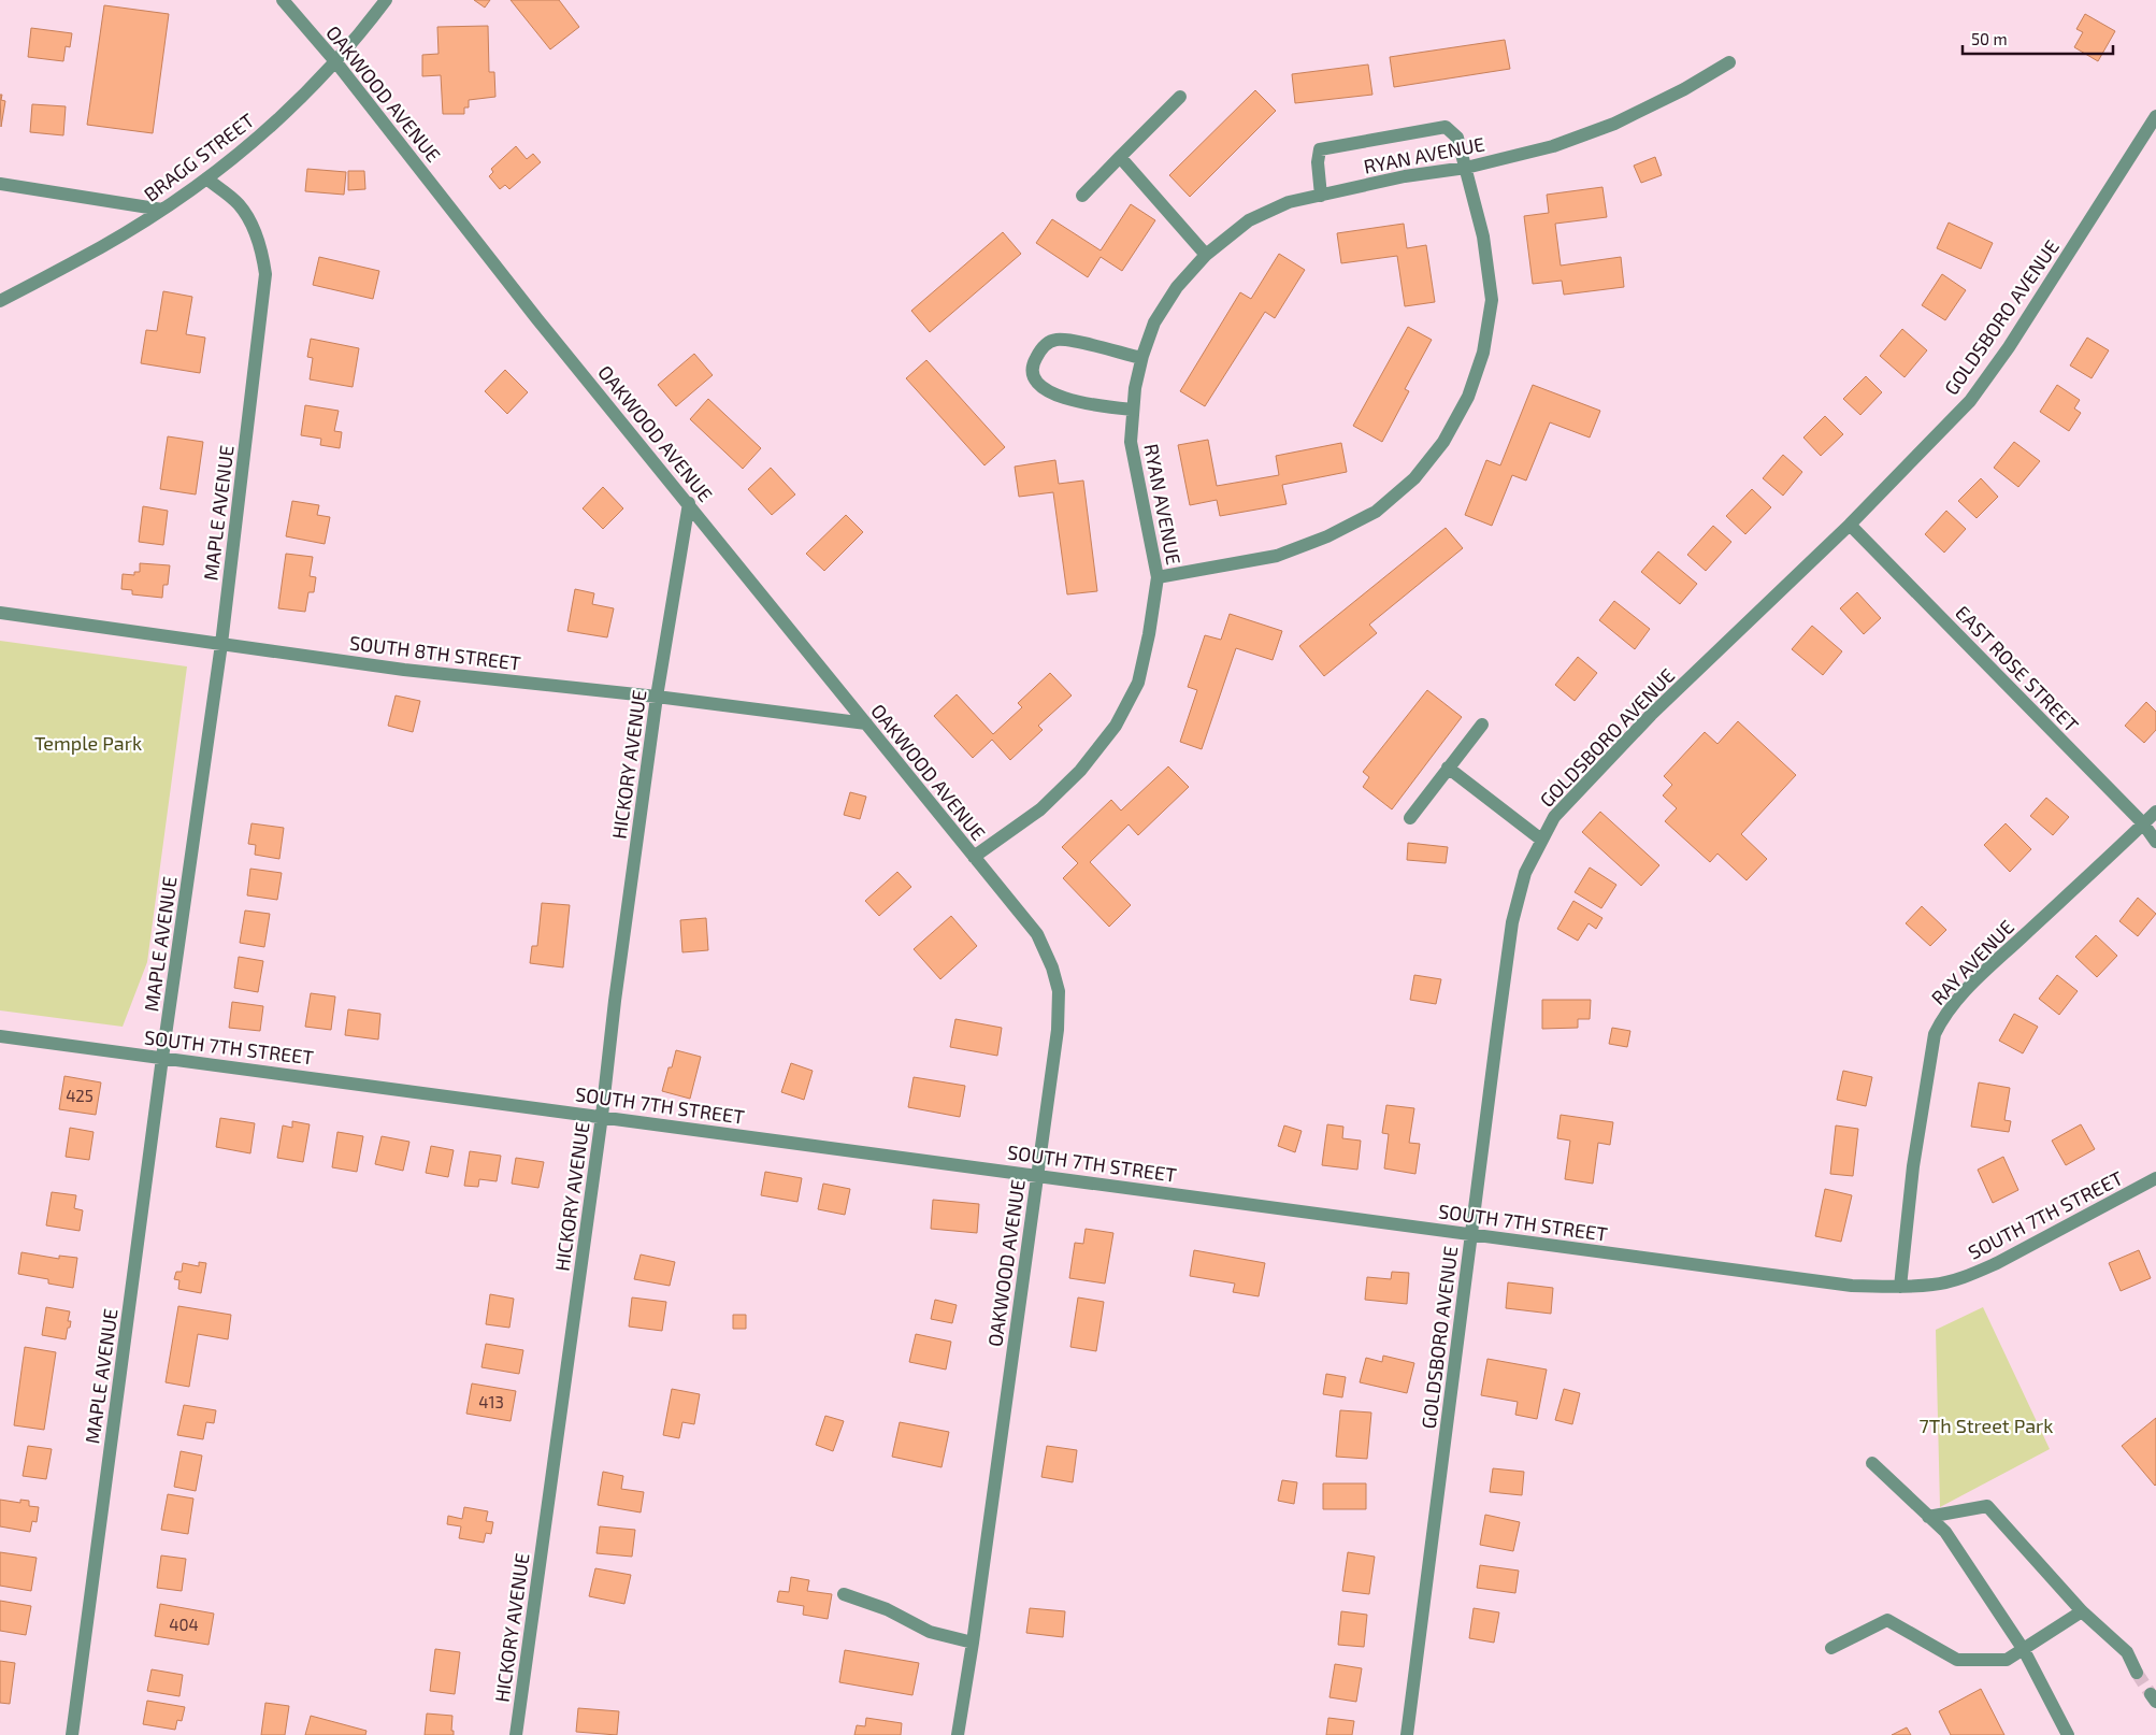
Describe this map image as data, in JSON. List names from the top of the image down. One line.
{"streets":{"street":["OAKWOOD AVENUE","RYAN AVENUE","BRAGG STREET","GOLDSBORO AVENUE","MAPLE AVENUE","SOUTH 8TH STREET","EAST ROSE STREET","HICKORY AVENUE","RAY AVENUE","SOUTH 7TH STREET"]},"crossings":[["OAKWOOD AVENUE","RYAN AVENUE"],["OAKWOOD AVENUE","BRAGG STREET"],["OAKWOOD AVENUE","SOUTH 8TH STREET"],["OAKWOOD AVENUE","HICKORY AVENUE"],["OAKWOOD AVENUE","SOUTH 7TH STREET"],["BRAGG STREET","MAPLE AVENUE"],["GOLDSBORO AVENUE","EAST ROSE STREET"],["GOLDSBORO AVENUE","SOUTH 7TH STREET"],["MAPLE AVENUE","SOUTH 8TH STREET"],["MAPLE AVENUE","SOUTH 7TH STREET"],["SOUTH 8TH STREET","HICKORY AVENUE"],["EAST ROSE STREET","RAY AVENUE"],["HICKORY AVENUE","SOUTH 7TH STREET"],["RAY AVENUE","SOUTH 7TH STREET"]],"parks":["Temple Park","7Th Street Park"],"house_numbers":["425","413","404"],"scale_bar":"50 m"}
